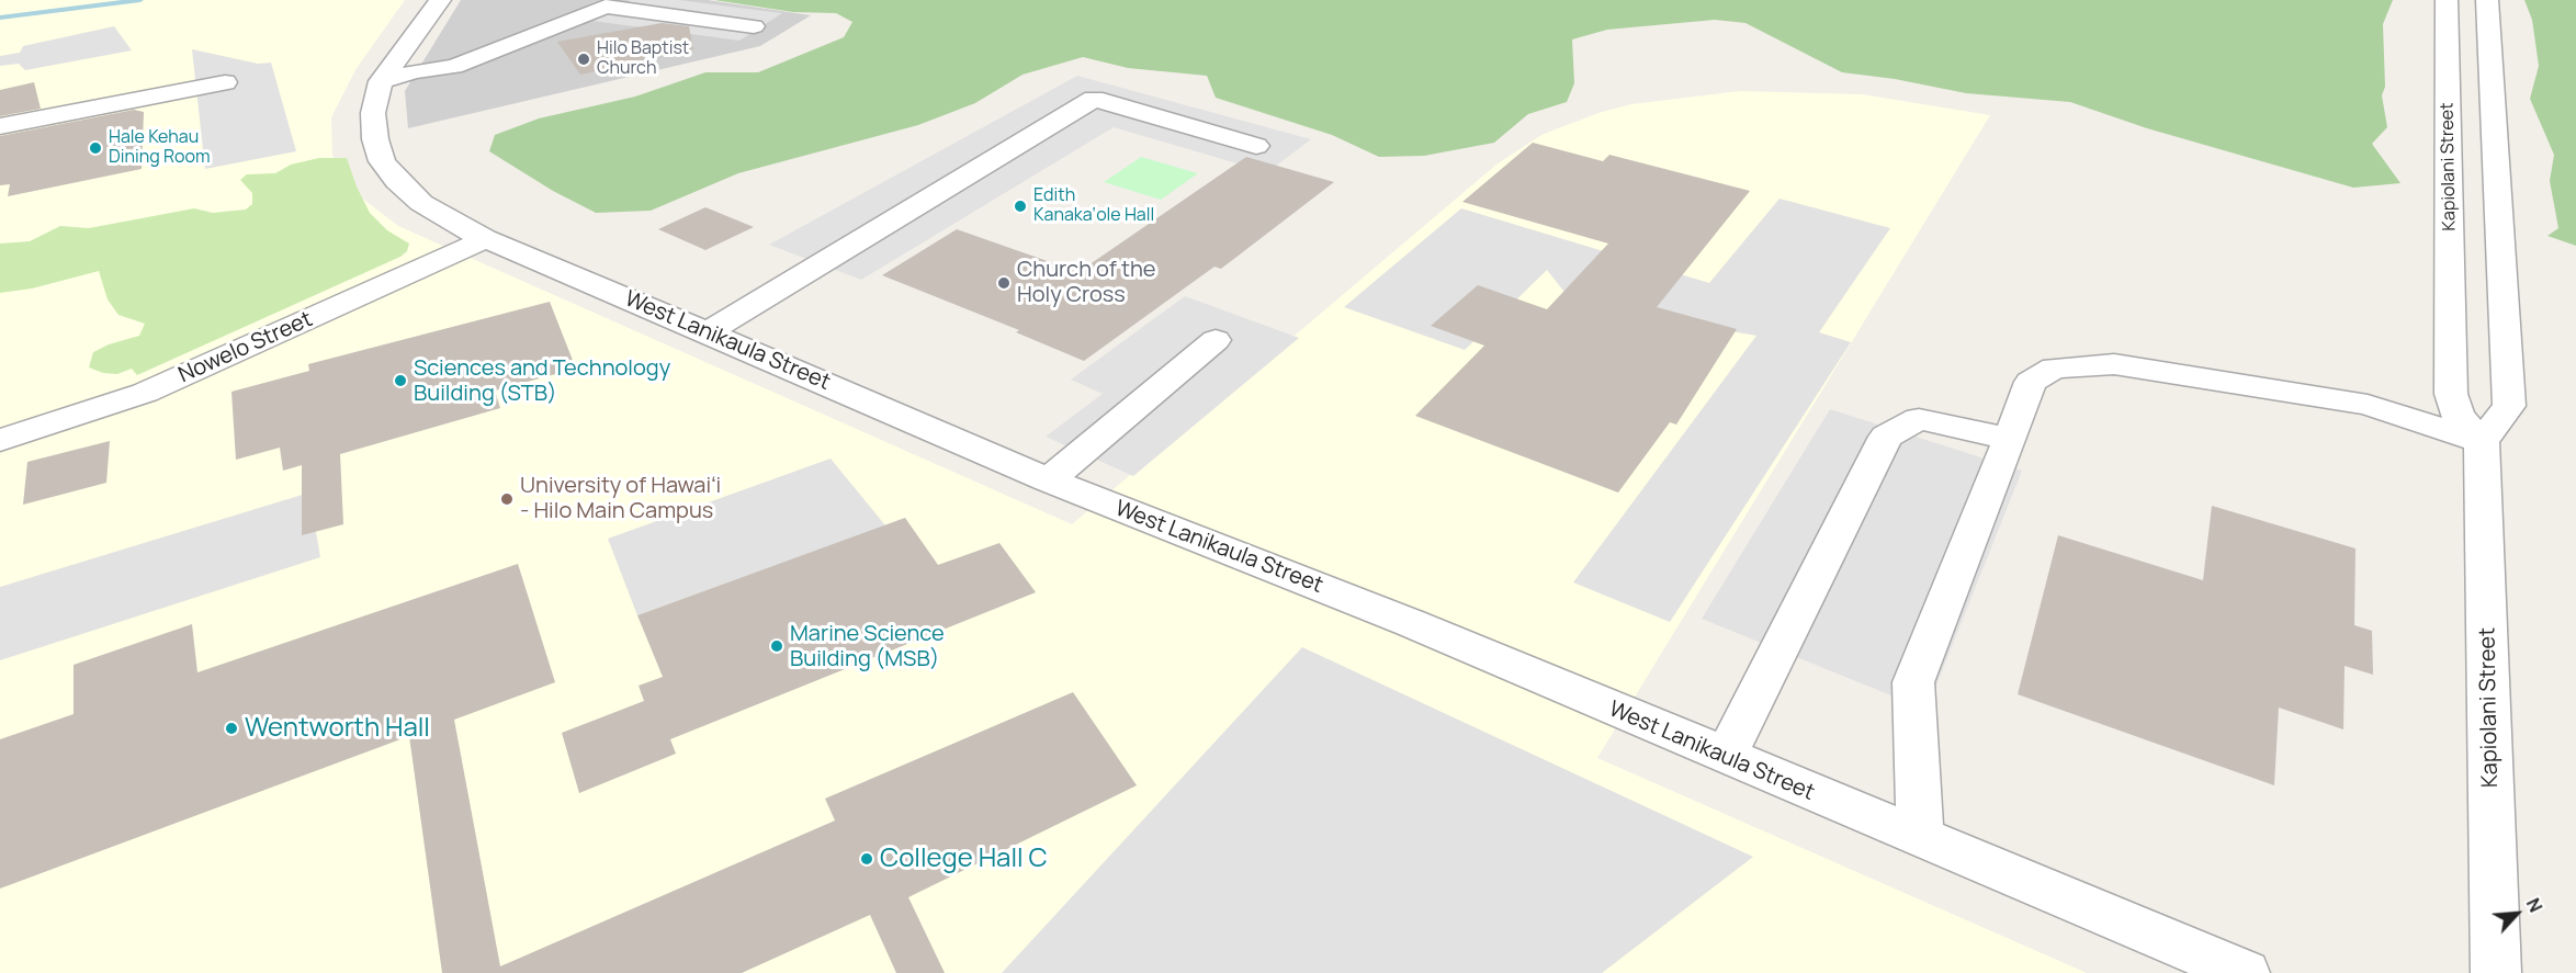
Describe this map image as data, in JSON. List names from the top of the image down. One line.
{"streets":{"street":["Kapiolani Street","West Lanikaula Street","Nowelo Street"]},"crossings":[["West Lanikaula Street","Nowelo Street"]],"places":["Hilo Baptist Church","Hale Kehau Dining Room","Edith Kanaka‘ole Hall","Church of the Holy Cross","Sciences and Technology Building (STB)","University of Hawaiʻi - Hilo Main Campus","Marine Science Building (MSB)","Wentworth Hall","College Hall C"],"north":"top right"}
